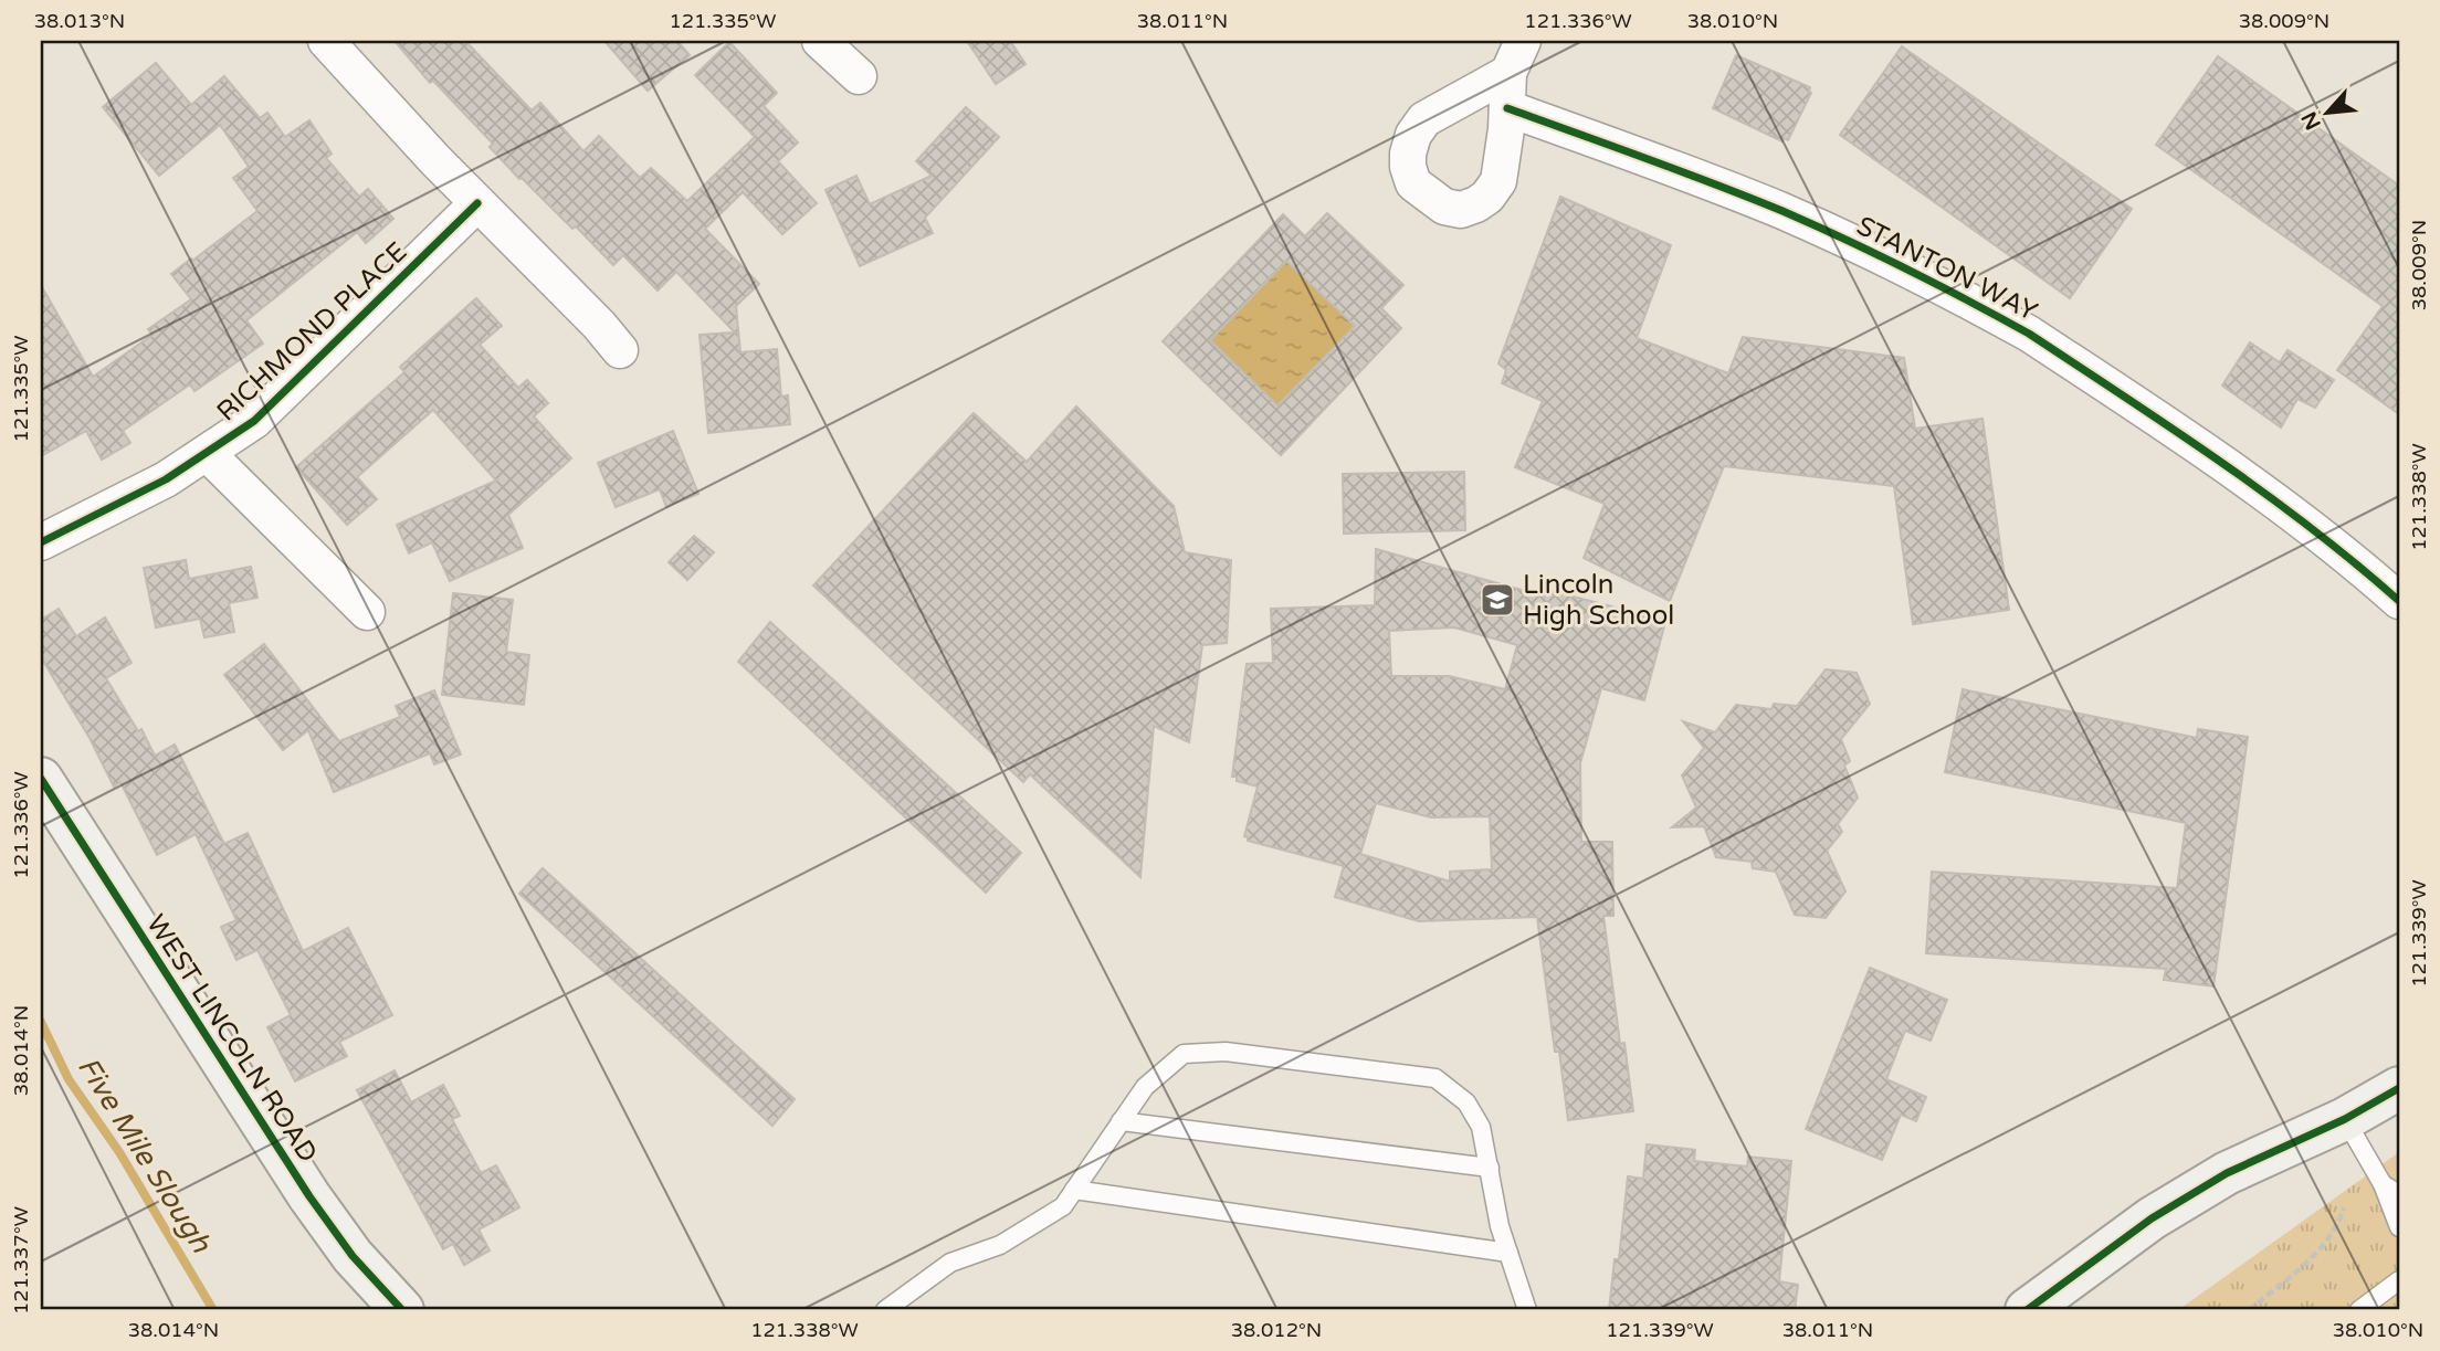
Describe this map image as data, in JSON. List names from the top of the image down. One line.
{"streets":{"street":["STANTON WAY","RICHMOND PLACE","WEST LINCOLN ROAD"]},"water":["Five Mile Slough"],"places":{"school or university":["Lincoln High School"]},"north":"bottom left","coordinates":["38.013°N","121.335°W","38.011°N","121.336°W","38.010°N","38.009°N","121.338°W","121.339°W","38.014°N","121.337°W","38.012°N"]}
